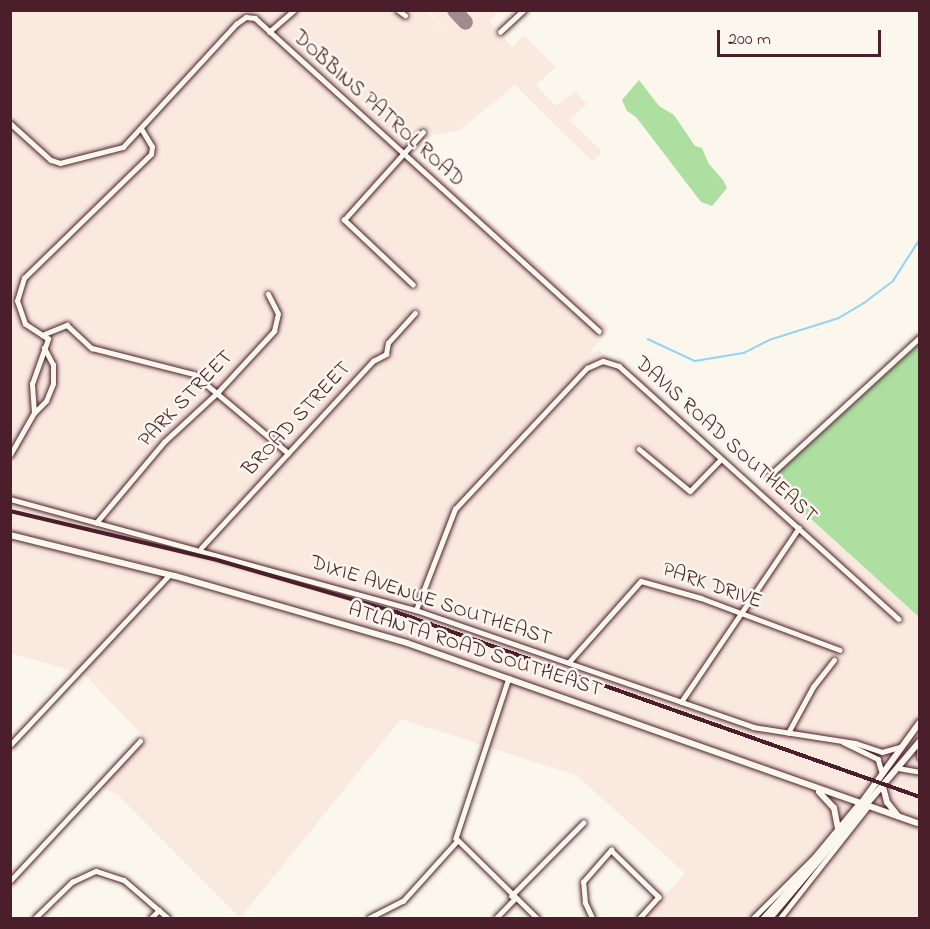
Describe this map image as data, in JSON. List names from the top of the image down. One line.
{"streets":{"main road":["ATLANTA ROAD SOUTHEAST"],"street":["DOBBINS PATROL ROAD","PARK STREET","BROAD STREET","DAVIS ROAD SOUTHEAST","PARK DRIVE","DIXIE AVENUE SOUTHEAST"]},"crossings":[["PARK STREET","DIXIE AVENUE SOUTHEAST"],["BROAD STREET","DIXIE AVENUE SOUTHEAST"],["DAVIS ROAD SOUTHEAST","DIXIE AVENUE SOUTHEAST"],["PARK DRIVE","DIXIE AVENUE SOUTHEAST"]],"scale_bar":"200 m"}
